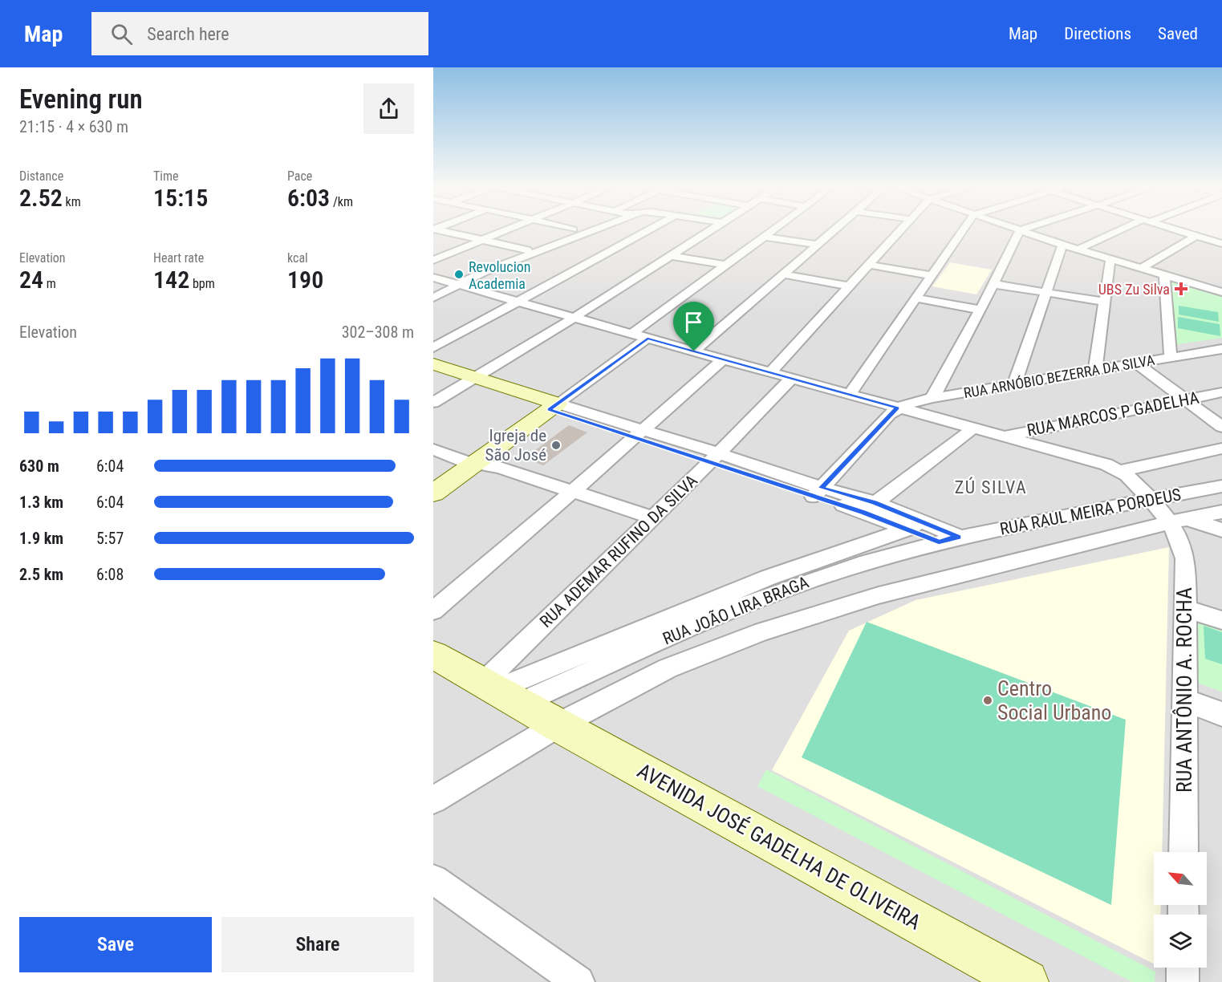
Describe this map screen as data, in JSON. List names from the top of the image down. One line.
{"streets":{"street":["RUA ARNÓBIO BEZERRA DA SILVA","RUA MARCOS P GADELHA","RUA RAUL MEIRA PORDEUS","RUA ADEMAR RUFINO DA SILVA","RUA JOÃO LIRA BRAGA","RUA ANTÔNIO A. ROCHA","AVENIDA JOSÉ GADELHA DE OLIVEIRA"]},"crossings":[["RUA RAUL MEIRA PORDEUS","RUA JOÃO LIRA BRAGA"],["RUA ADEMAR RUFINO DA SILVA","RUA JOÃO LIRA BRAGA"],["RUA ADEMAR RUFINO DA SILVA","AVENIDA JOSÉ GADELHA DE OLIVEIRA"],["RUA JOÃO LIRA BRAGA","AVENIDA JOSÉ GADELHA DE OLIVEIRA"]],"districts":["ZÚ SILVA"],"places":{"other":["Revolucion Academia","Igreja de São José","Centro Social Urbano"],"health":["UBS Zu Silva"]},"north":"top left","page":{"header":"Map","search":"Search here","nav":["Map","Directions","Saved"],"heading":["Evening run","21:15 · 4 × 630 m"],"stats":[["Distance","2.52 km"],["Time","15:15"],["Pace","6:03 /km"],["Elevation","24 m"],["Heart rate","142 bpm"],["kcal","190"]],"chart":["Elevation","302–308 m"],"list":[{"name":"630 m","note":"6:04"},{"name":"1.3 km","note":"6:04"},{"name":"1.9 km","note":"5:57"},{"name":"2.5 km","note":"6:08"}],"buttons":["Save","Share"]}}
